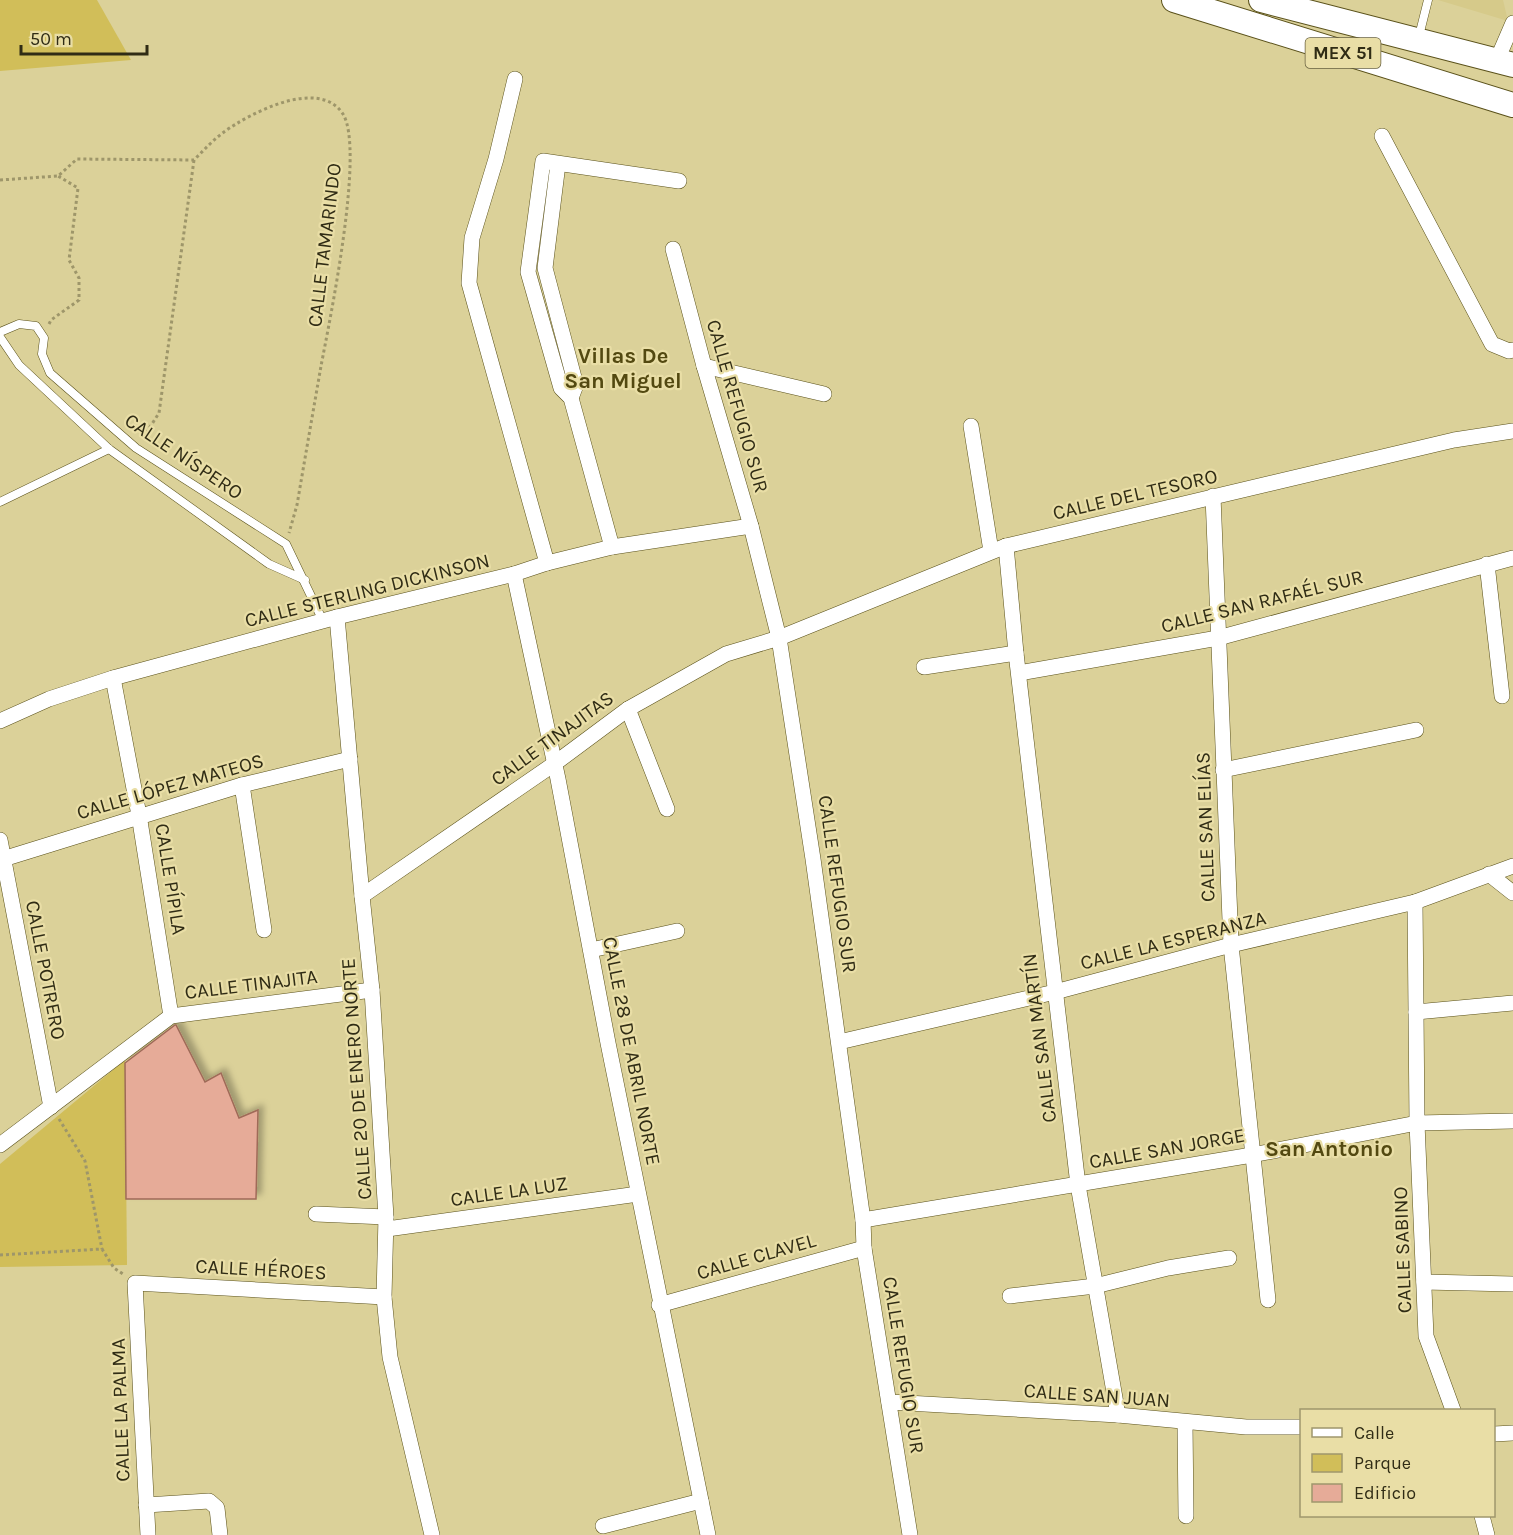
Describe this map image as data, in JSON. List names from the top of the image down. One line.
{"streets":{"main road":["MEX 51"],"street":["CALLE REFUGIO SUR","CALLE DEL TESORO","CALLE STERLING DICKINSON","CALLE SAN RAFAÉL SUR","CALLE TINAJITAS","CALLE LÓPEZ MATEOS","CALLE SAN ELÍAS","CALLE PÍPILA","CALLE LA ESPERANZA","CALLE POTRERO","CALLE TINAJITA","CALLE SAN MARTÍN","CALLE 28 DE ABRIL NORTE","CALLE 20 DE ENERO NORTE","CALLE SAN JORGE","CALLE LA LUZ","CALLE SABINO","CALLE CLAVEL","CALLE HÉROES","CALLE SAN JUAN","CALLE LA PALMA"],"lane":["CALLE NÍSPERO"],"path":["CALLE TAMARINDO"]},"crossings":[["CALLE TAMARINDO","CALLE NÍSPERO"],["CALLE REFUGIO SUR","CALLE DEL TESORO"],["CALLE REFUGIO SUR","CALLE STERLING DICKINSON"],["CALLE REFUGIO SUR","CALLE TINAJITAS"],["CALLE REFUGIO SUR","CALLE LA ESPERANZA"],["CALLE REFUGIO SUR","CALLE SAN JORGE"],["CALLE REFUGIO SUR","CALLE CLAVEL"],["CALLE REFUGIO SUR","CALLE SAN JUAN"],["CALLE NÍSPERO","CALLE STERLING DICKINSON"],["CALLE NÍSPERO","CALLE 20 DE ENERO NORTE"],["CALLE DEL TESORO","CALLE TINAJITAS"],["CALLE DEL TESORO","CALLE SAN ELÍAS"],["CALLE DEL TESORO","CALLE SAN MARTÍN"],["CALLE STERLING DICKINSON","CALLE PÍPILA"],["CALLE STERLING DICKINSON","CALLE 28 DE ABRIL NORTE"],["CALLE STERLING DICKINSON","CALLE 20 DE ENERO NORTE"],["CALLE SAN RAFAÉL SUR","CALLE SAN ELÍAS"],["CALLE SAN RAFAÉL SUR","CALLE SAN MARTÍN"],["CALLE TINAJITAS","CALLE 28 DE ABRIL NORTE"],["CALLE TINAJITAS","CALLE 20 DE ENERO NORTE"],["CALLE LÓPEZ MATEOS","CALLE PÍPILA"],["CALLE LÓPEZ MATEOS","CALLE POTRERO"],["CALLE LÓPEZ MATEOS","CALLE 20 DE ENERO NORTE"],["CALLE SAN ELÍAS","CALLE LA ESPERANZA"],["CALLE SAN ELÍAS","CALLE SAN JORGE"],["CALLE PÍPILA","CALLE TINAJITA"],["CALLE LA ESPERANZA","CALLE SAN MARTÍN"],["CALLE LA ESPERANZA","CALLE SABINO"],["CALLE TINAJITA","CALLE 20 DE ENERO NORTE"],["CALLE SAN MARTÍN","CALLE SAN JORGE"],["CALLE SAN MARTÍN","CALLE SAN JUAN"],["CALLE 28 DE ABRIL NORTE","CALLE LA LUZ"],["CALLE 28 DE ABRIL NORTE","CALLE CLAVEL"],["CALLE 20 DE ENERO NORTE","CALLE LA LUZ"],["CALLE 20 DE ENERO NORTE","CALLE HÉROES"],["CALLE SAN JORGE","CALLE SABINO"],["CALLE HÉROES","CALLE LA PALMA"]],"districts":["Villas De San Miguel","San Antonio"],"legend":["Calle","Parque","Edificio"],"scale_bar":"50 m"}
